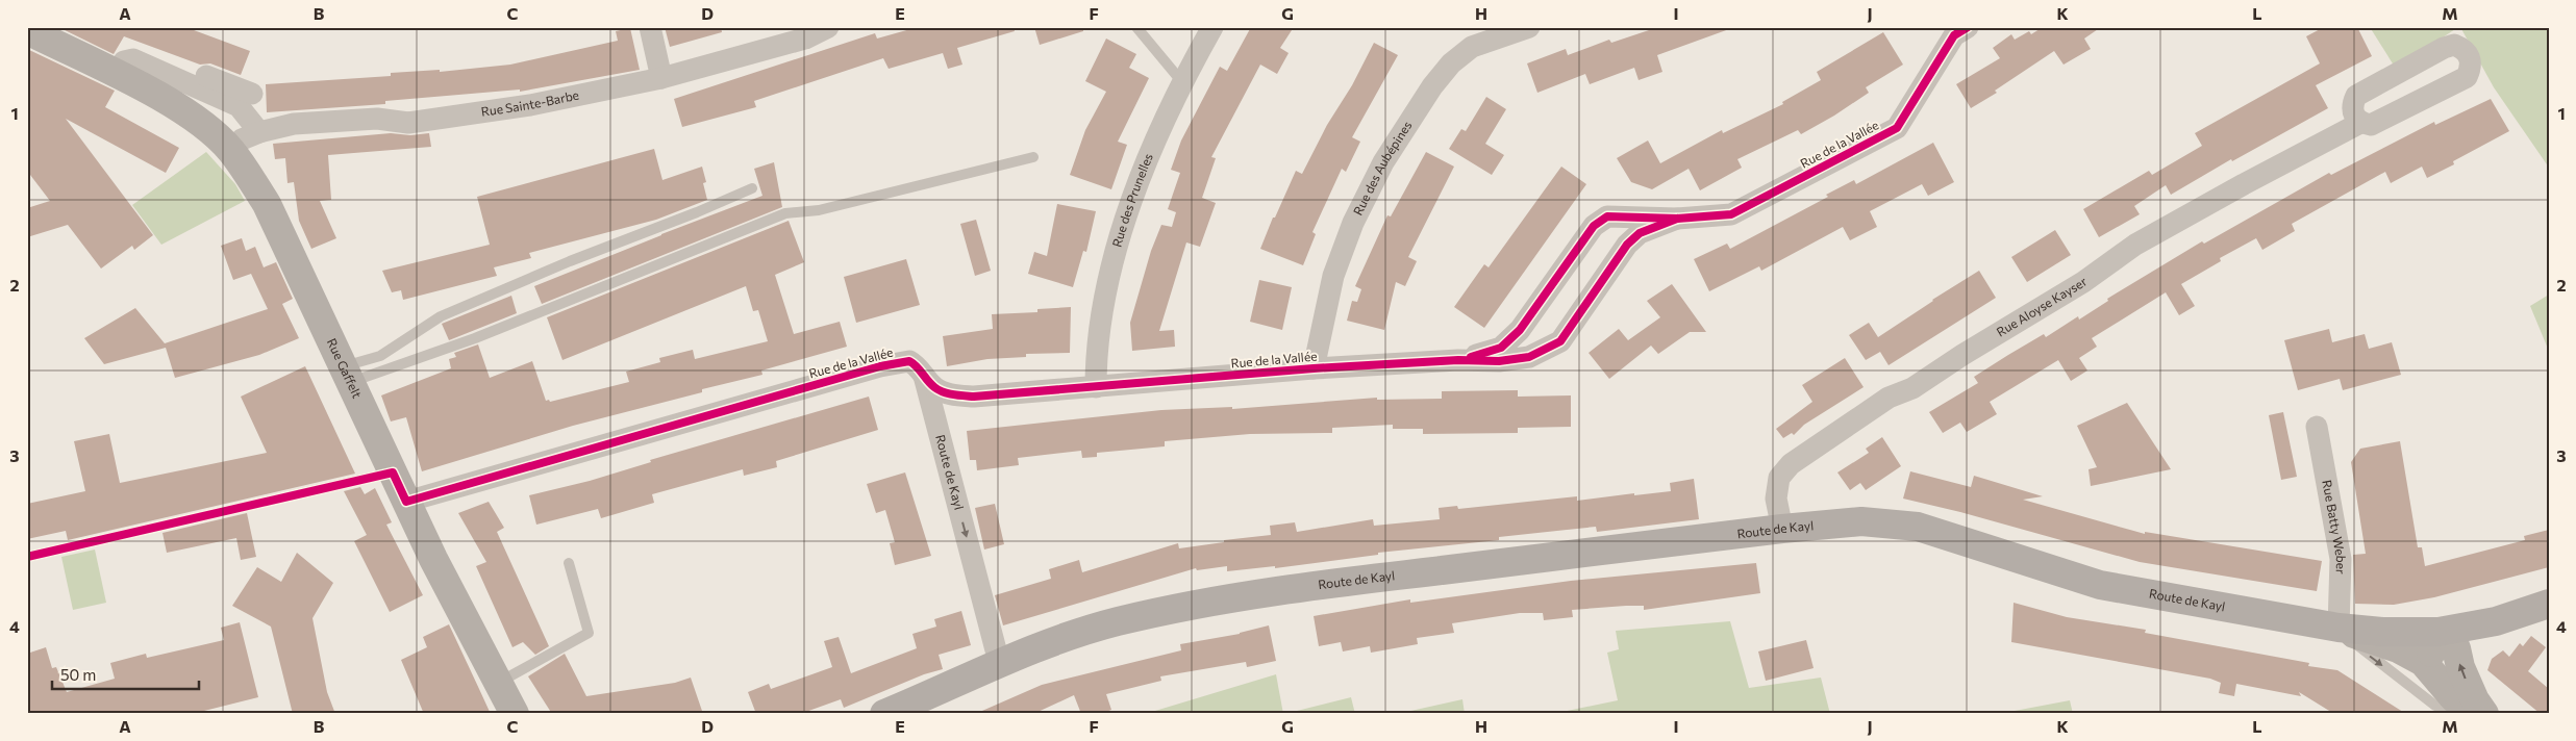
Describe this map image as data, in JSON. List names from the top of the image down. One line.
{"streets":{"main road":["Rue Gaffelt","Route de Kayl"],"street":["Rue Sainte-Barbe","Rue de la Vallée","Rue des Aubépines","Rue des Prunelles","Rue Aloyse Kayser","Rue Batty Weber"]},"crossings":[["Rue Sainte-Barbe","Rue Gaffelt"],["Rue de la Vallée","Rue des Aubépines"],["Rue de la Vallée","Rue des Prunelles"],["Rue de la Vallée","Rue Gaffelt"],["Rue de la Vallée","Route de Kayl"],["Rue Aloyse Kayser","Route de Kayl"],["Route de Kayl","Rue Batty Weber"]],"scale_bar":"50 m","grid":{"columns":["A","B","C","D","E","F","G","H","I","J","K","L","M"],"rows":["1","2","3","4"]}}
